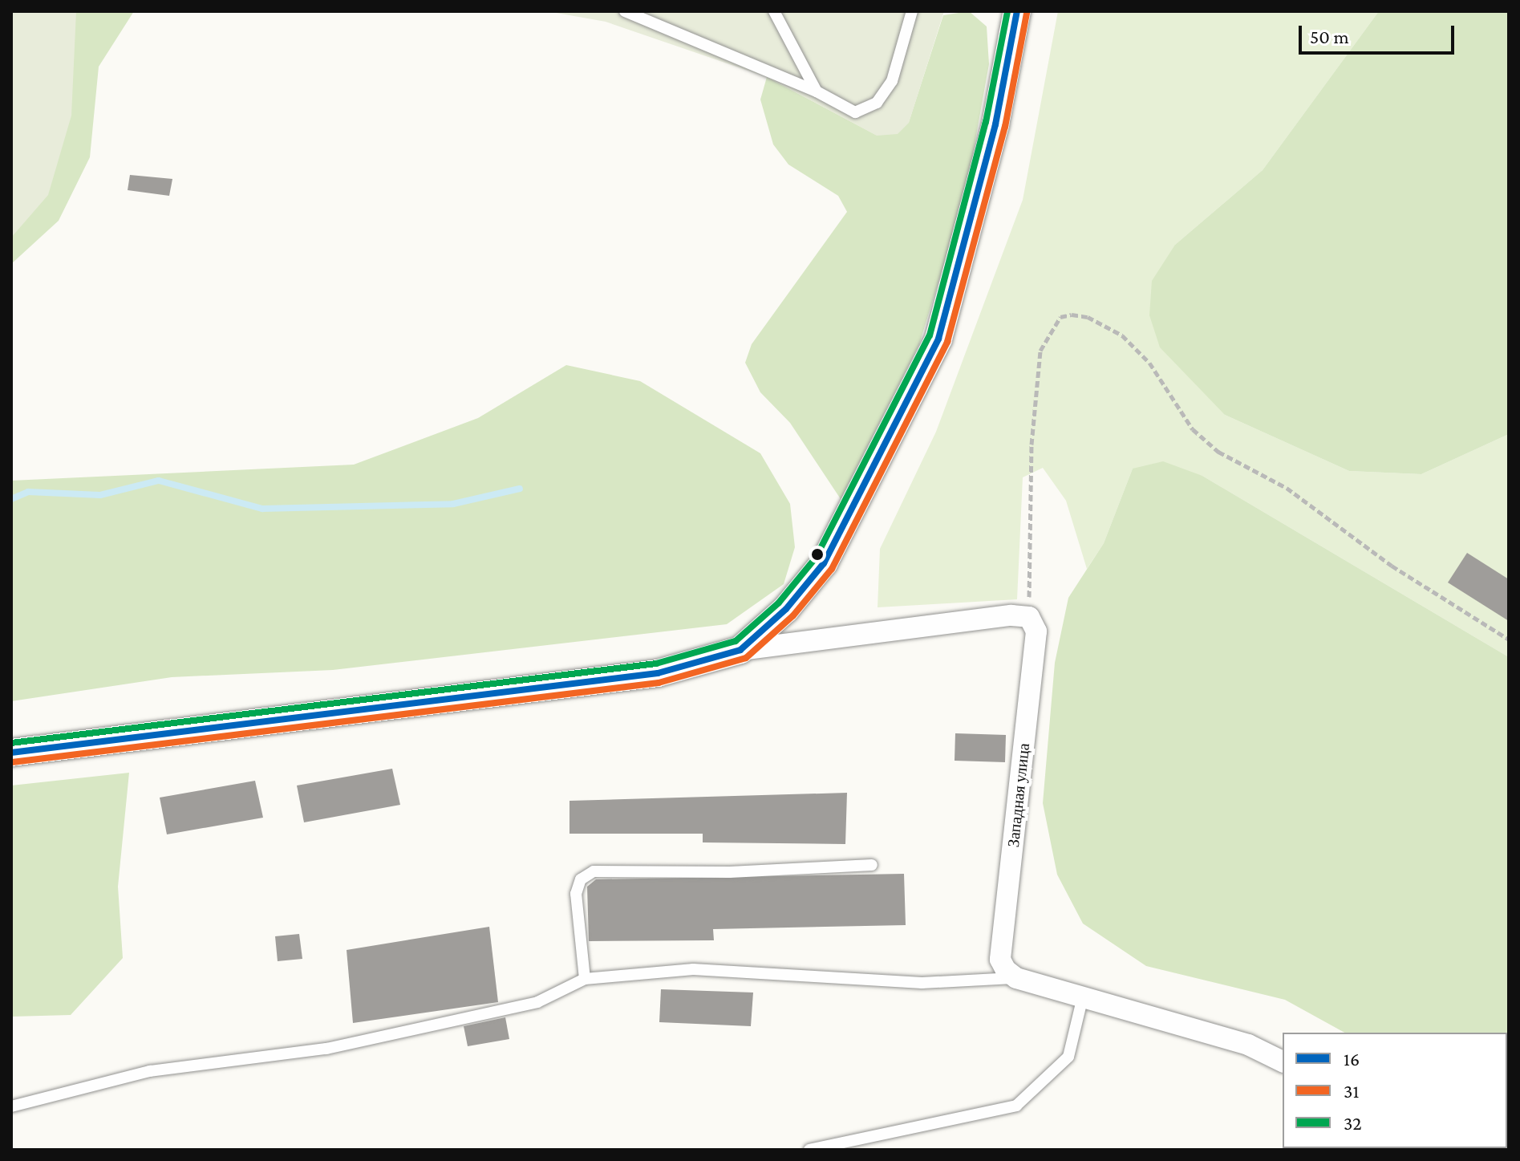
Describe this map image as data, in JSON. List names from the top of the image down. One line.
{"streets":{"street":["Западная улица"]},"lines":["transit line 16","transit line 32","transit line 31"],"legend":["16","31","32"],"scale_bar":"50 m"}
